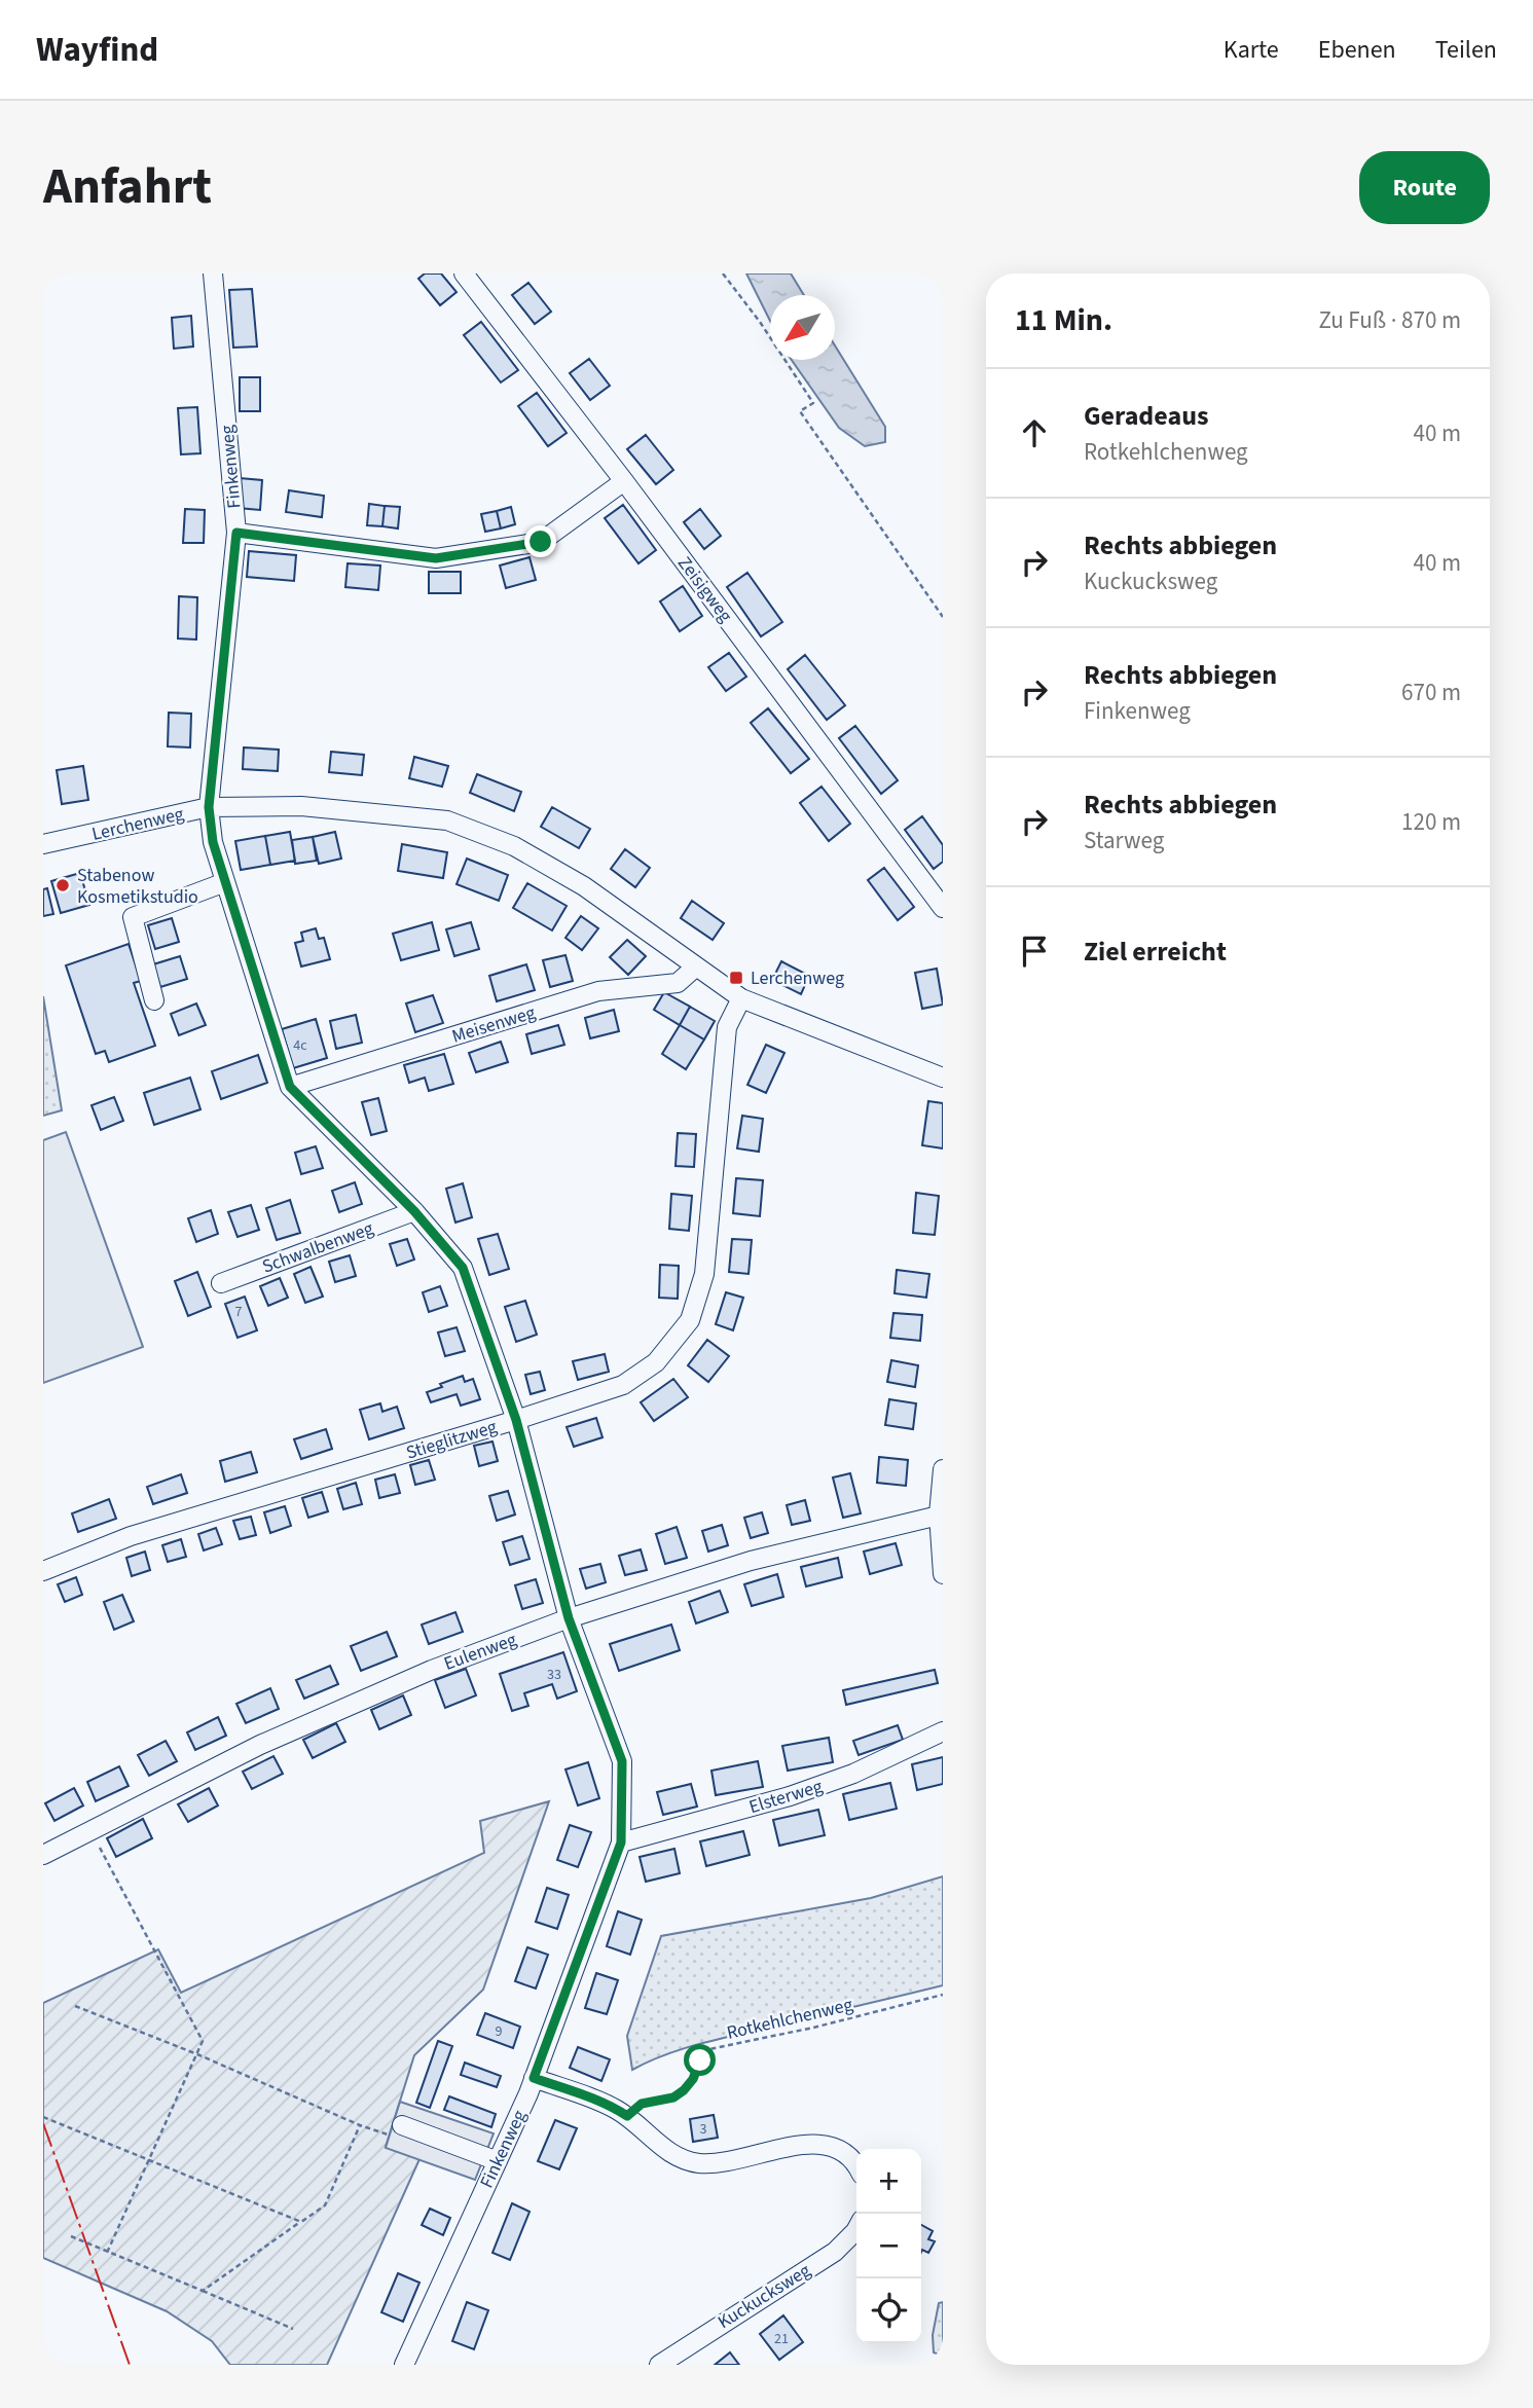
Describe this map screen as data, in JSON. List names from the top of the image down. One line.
{"streets":{"street":["Finkenweg","Zeisigweg","Lerchenweg","Meisenweg","Schwalbenweg","Stieglitzweg","Eulenweg","Elsterweg","Kuckucksweg"],"path":["Rotkehlchenweg"]},"crossings":[["Finkenweg","Lerchenweg"],["Finkenweg","Meisenweg"],["Finkenweg","Schwalbenweg"],["Finkenweg","Stieglitzweg"],["Finkenweg","Eulenweg"],["Finkenweg","Elsterweg"],["Lerchenweg","Meisenweg"],["Lerchenweg","Stieglitzweg"]],"places":{"other":["Stabenow Kosmetikstudio"],"transit":["Lerchenweg"]},"house_numbers":["4c","7","33","9","3","21"],"north":"bottom left","page":{"header":"Wayfind","nav":["Karte","Ebenen","Teilen"],"title":"Anfahrt","buttons":"Route","heading":["11 Min.","Zu Fuß · 870 m"],"list":[["Geradeaus","Rotkehlchenweg","40 m"],["Rechts abbiegen","Kuckucksweg","40 m"],["Rechts abbiegen","Finkenweg","670 m"],["Rechts abbiegen","Starweg","120 m"],"Ziel erreicht"],"map_buttons":["+","−"]}}
